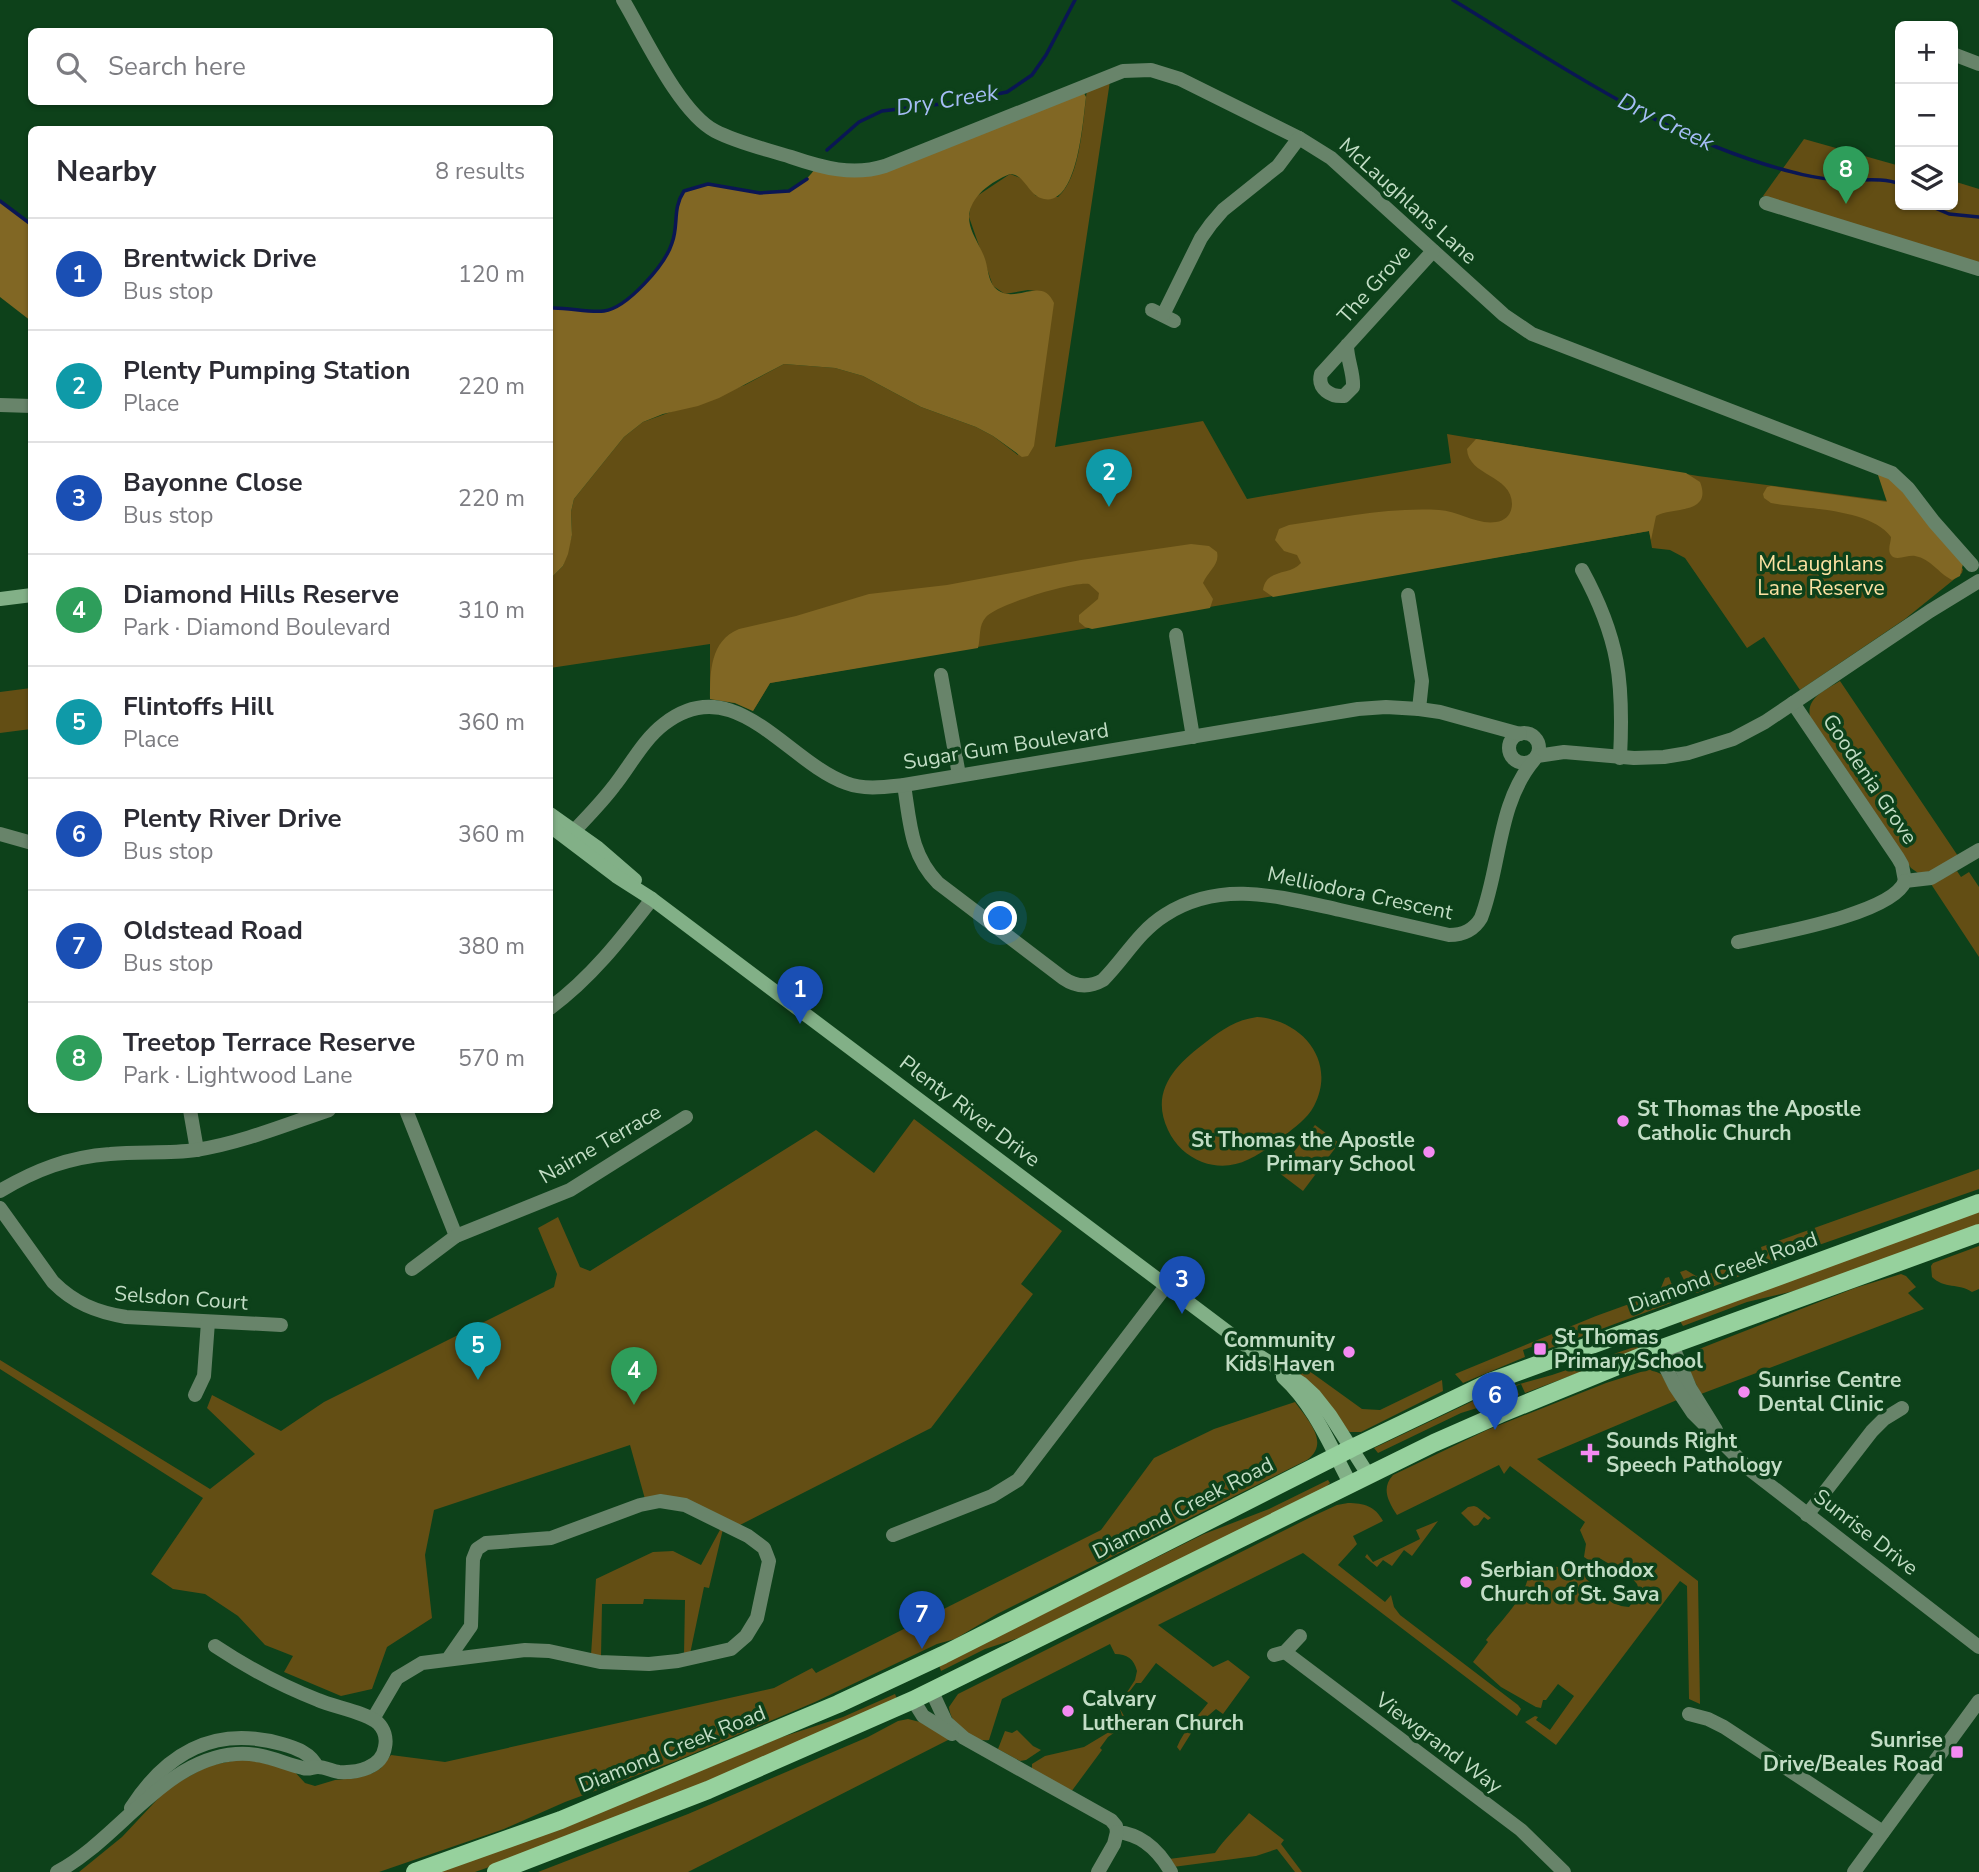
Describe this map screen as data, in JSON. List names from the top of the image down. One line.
{"streets":{"main road":["Diamond Creek Road","Sunrise Drive"],"street":["McLaughlans Lane","The Grove","Sugar Gum Boulevard","Goodenia Grove","Melliodora Crescent","Plenty River Drive","Nairne Terrace","Selsdon Court","Viewgrand Way"]},"crossings":[["McLaughlans Lane","The Grove"],["McLaughlans Lane","Sugar Gum Boulevard"],["Sugar Gum Boulevard","Goodenia Grove"],["Sugar Gum Boulevard","Melliodora Crescent"],["Sugar Gum Boulevard","Plenty River Drive"],["Plenty River Drive","Diamond Creek Road"],["Diamond Creek Road","Sunrise Drive"]],"water":["Dry Creek"],"parks":["McLaughlans Lane Reserve"],"places":{"other":["St Thomas the Apostle Catholic Church","St Thomas the Apostle Primary School","Community Kids Haven","Sunrise Centre Dental Clinic","Serbian Orthodox Church of St. Sava","Calvary Lutheran Church"],"transit":["St Thomas Primary School","Sunrise Drive/Beales Road"],"health":["Sounds Right Speech Pathology"]},"page":{"map_buttons":["+","−"],"search":"Search here","heading":["Nearby","8 results"],"pins":["8","2","1","3","5","4","6","7"],"list":[{"mark":"1","name":"Brentwick Drive","note":"Bus stop","value":"120 m"},{"mark":"2","name":"Plenty Pumping Station","note":"Place","value":"220 m"},{"mark":"3","name":"Bayonne Close","note":"Bus stop","value":"220 m"},{"mark":"4","name":"Diamond Hills Reserve","note":"Park · Diamond Boulevard","value":"310 m"},{"mark":"5","name":"Flintoffs Hill","note":"Place","value":"360 m"},{"mark":"6","name":"Plenty River Drive","note":"Bus stop","value":"360 m"},{"mark":"7","name":"Oldstead Road","note":"Bus stop","value":"380 m"},{"mark":"8","name":"Treetop Terrace Reserve","note":"Park · Lightwood Lane","value":"570 m"}]}}
